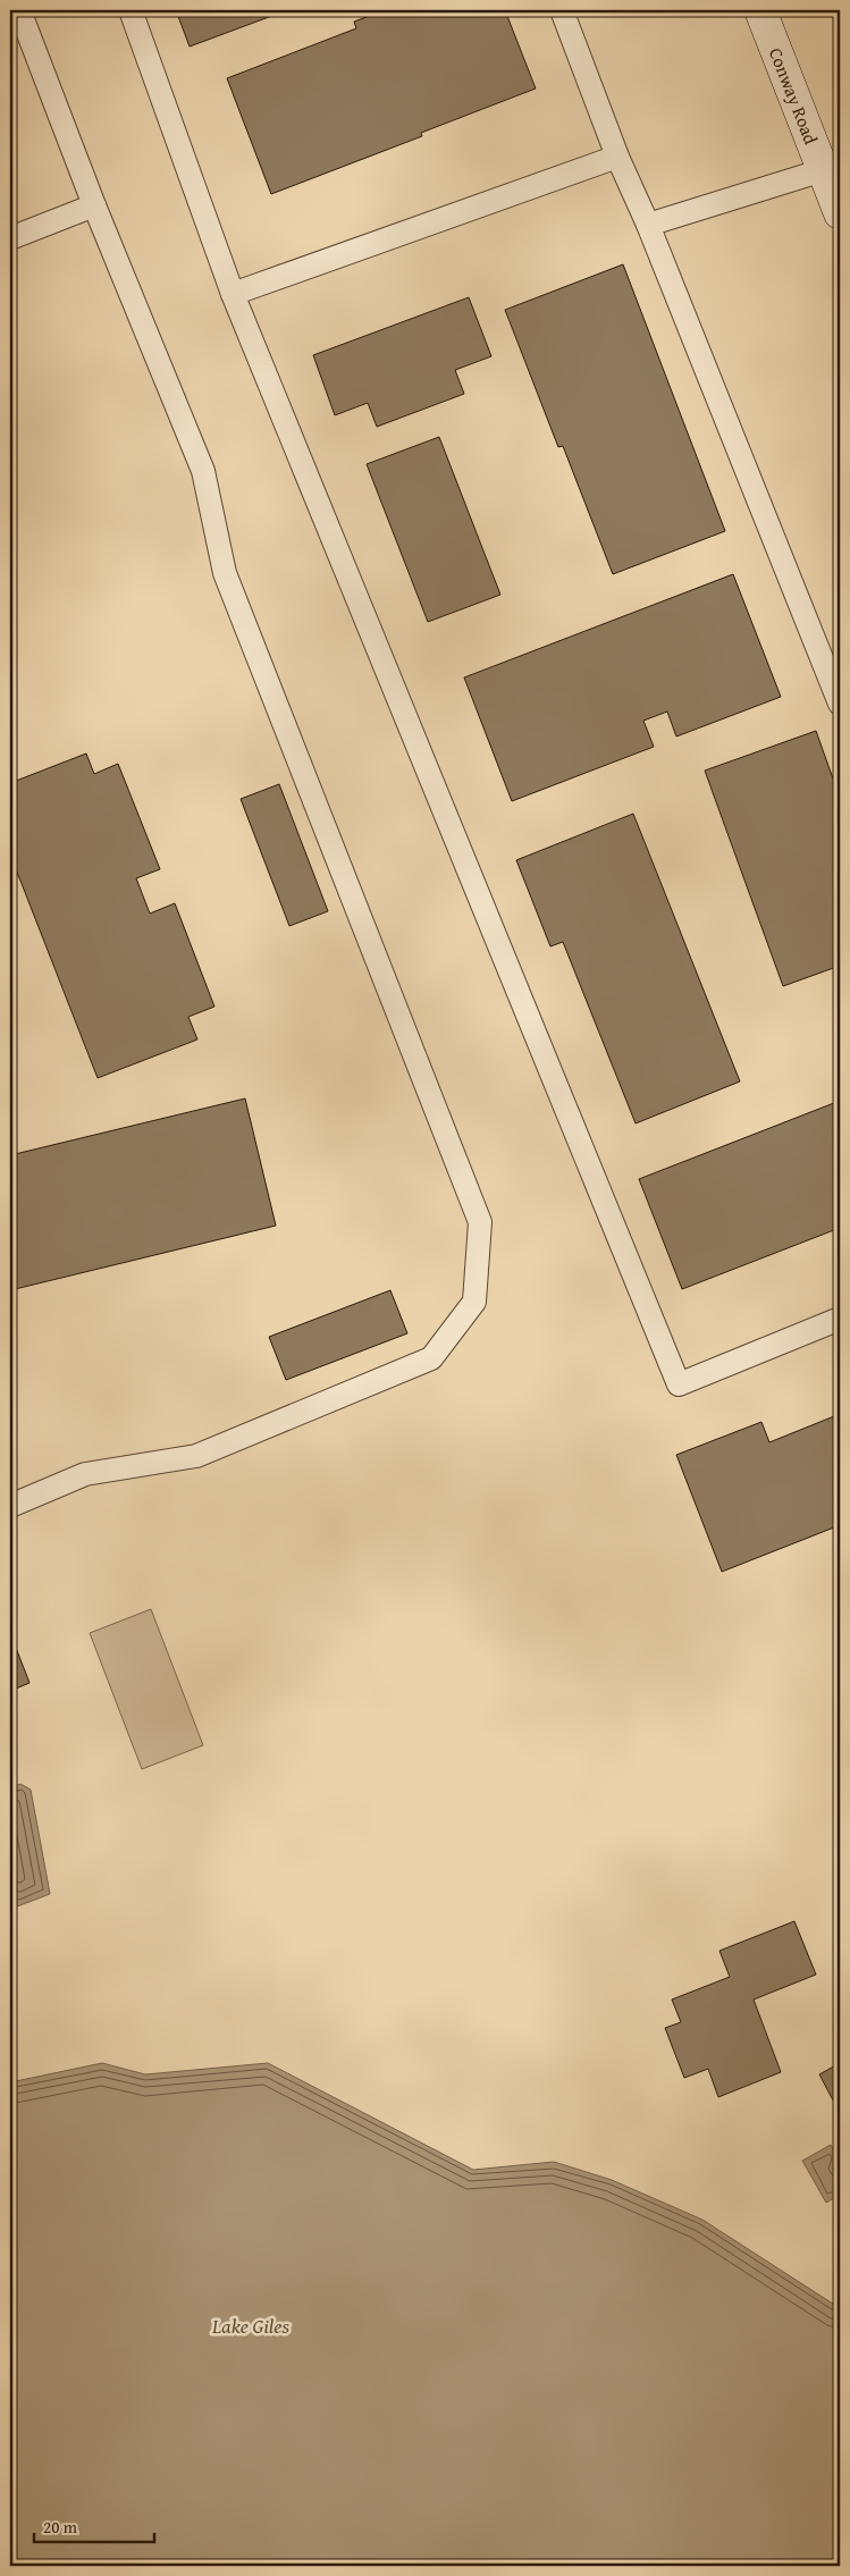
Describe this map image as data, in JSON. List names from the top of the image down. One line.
{"streets":{"main road":["Conway Road"]},"water":["Lake Giles"],"scale_bar":"20 m"}
